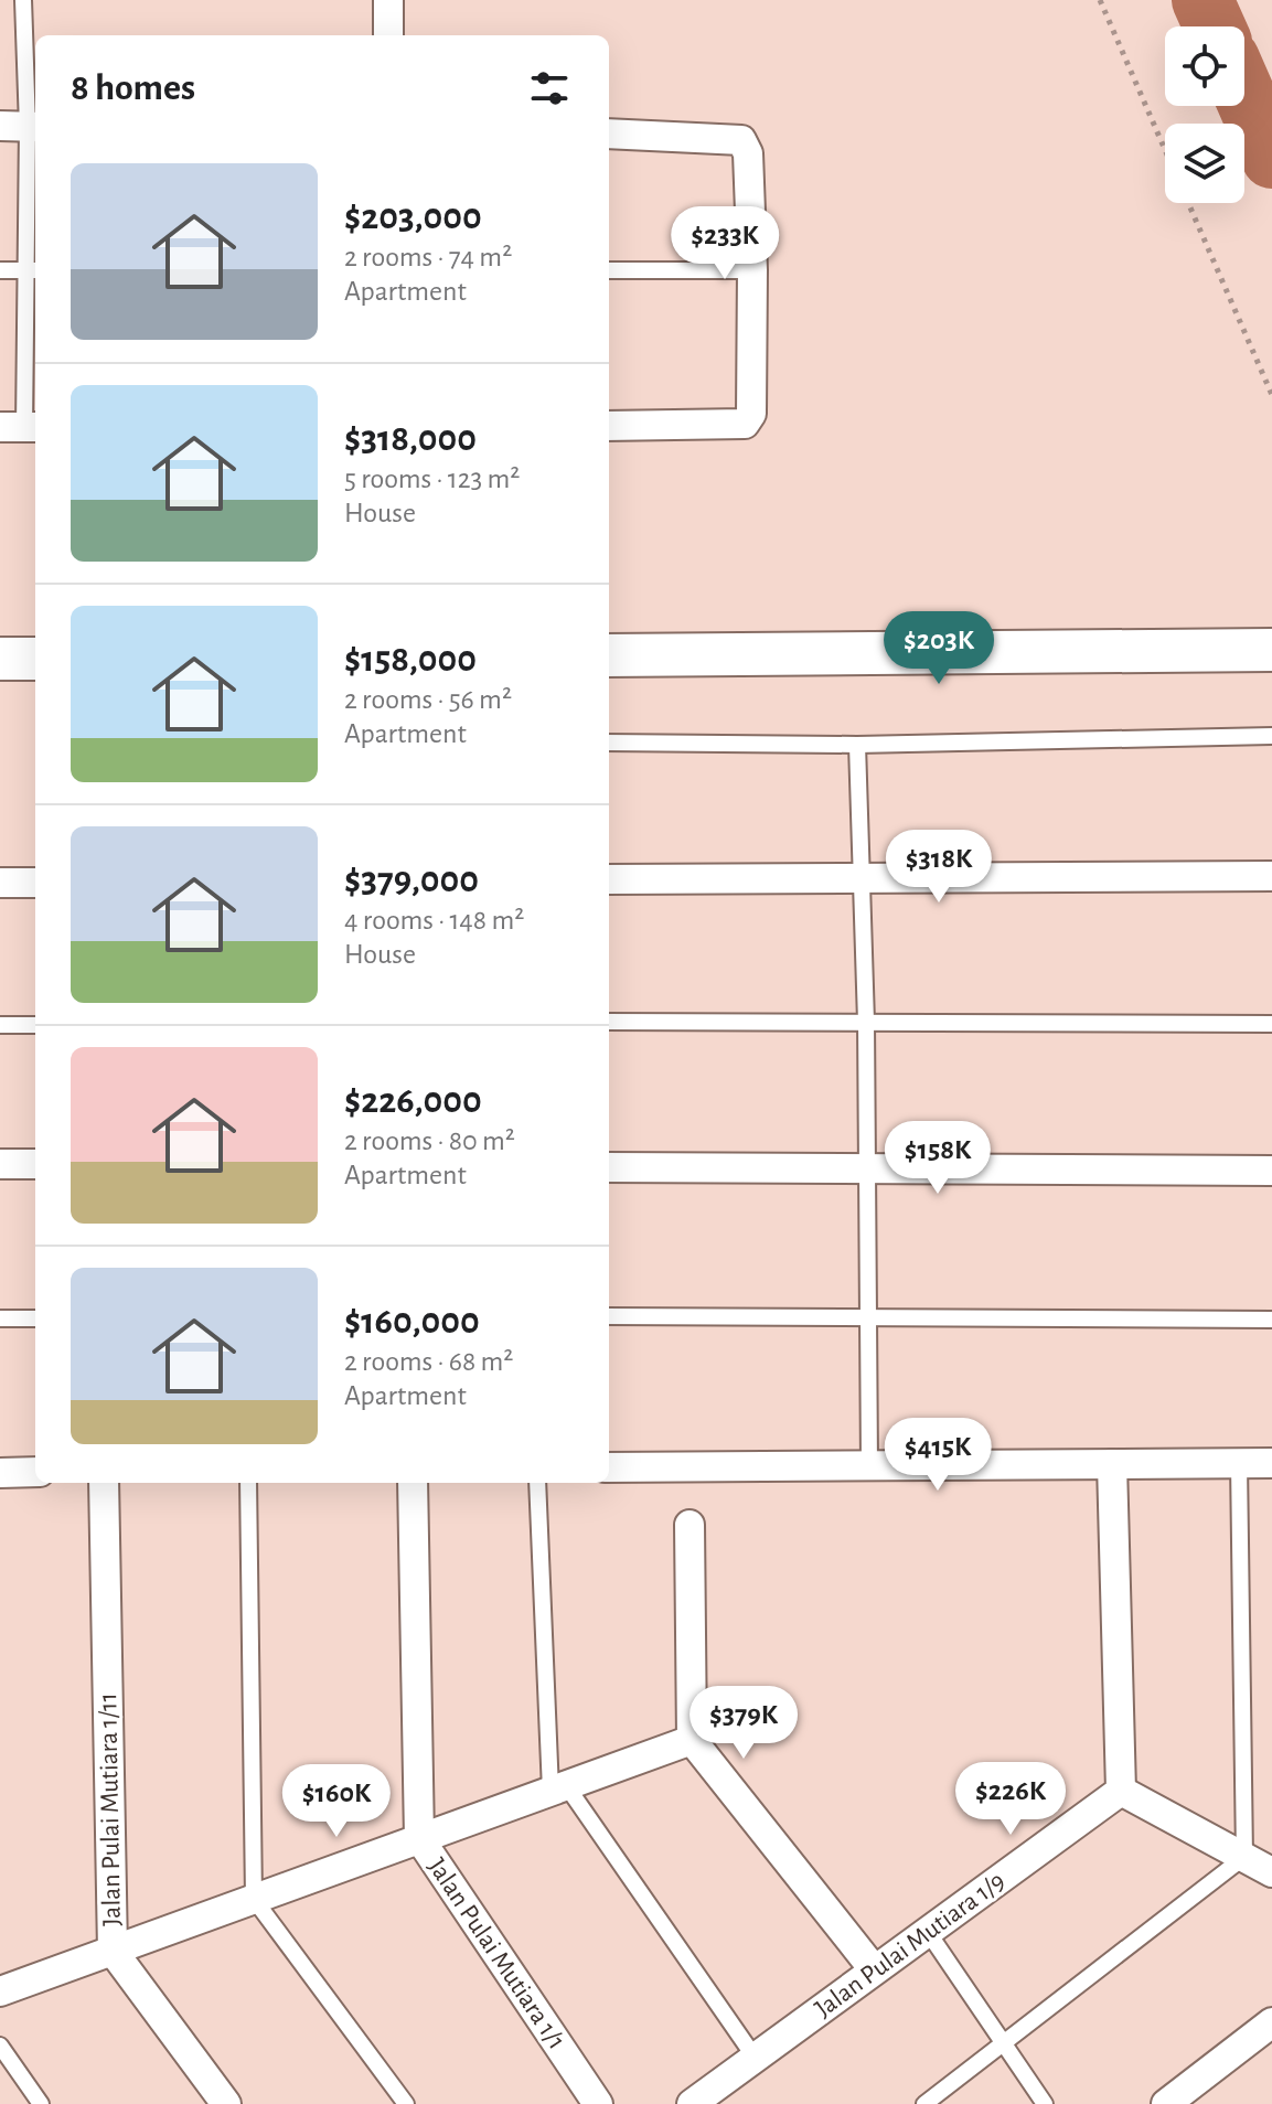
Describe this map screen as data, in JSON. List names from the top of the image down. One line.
{"streets":{"street":["Jalan Pulai Mutiara 1/11","Jalan Pulai Mutiara 1/9","Jalan Pulai Mutiara 1/1"]},"page":{"heading":"8 homes","list":[{"name":"$203,000","note":"2 rooms · 74 m² · Apartment"},{"name":"$318,000","note":"5 rooms · 123 m² · House"},{"name":"$158,000","note":"2 rooms · 56 m² · Apartment"},{"name":"$379,000","note":"4 rooms · 148 m² · House"},{"name":"$226,000","note":"2 rooms · 80 m² · Apartment"},{"name":"$160,000","note":"2 rooms · 68 m² · Apartment"}],"price":["$233K","$203K","$318K","$158K","$415K","$379K","$226K","$160K"]}}
